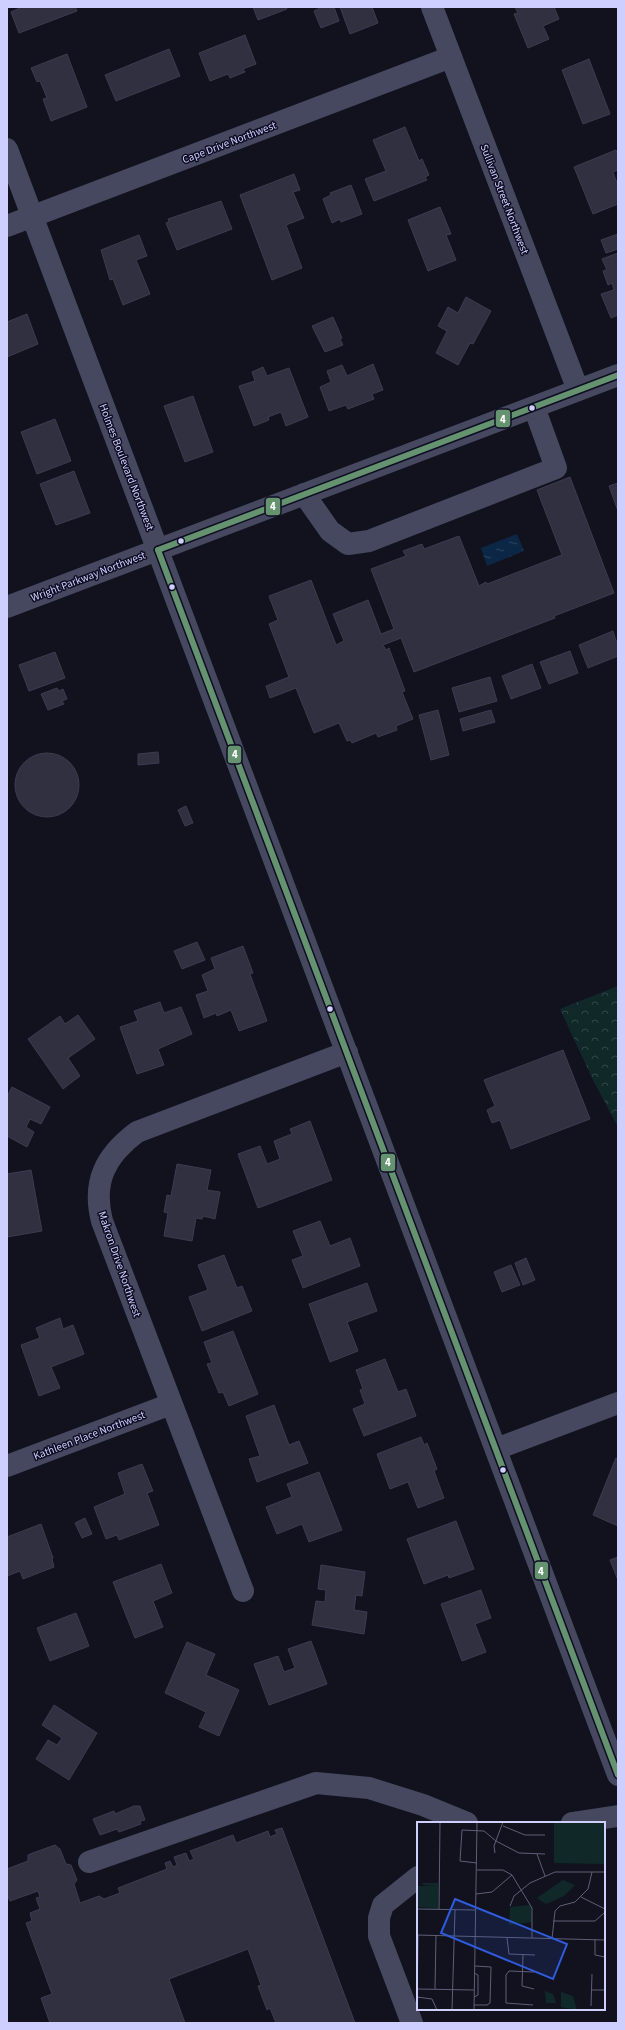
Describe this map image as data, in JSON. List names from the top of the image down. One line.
{"streets":{"street":["Cape Drive Northwest","Sullivan Street Northwest","Holmes Boulevard Northwest","Wright Parkway Northwest","Makron Drive Northwest","Kathleen Place Northwest"]},"crossings":[["Cape Drive Northwest","Sullivan Street Northwest"],["Cape Drive Northwest","Holmes Boulevard Northwest"],["Sullivan Street Northwest","Wright Parkway Northwest"],["Holmes Boulevard Northwest","Wright Parkway Northwest"],["Holmes Boulevard Northwest","Makron Drive Northwest"],["Makron Drive Northwest","Kathleen Place Northwest"]],"lines":["transit line 4"]}
